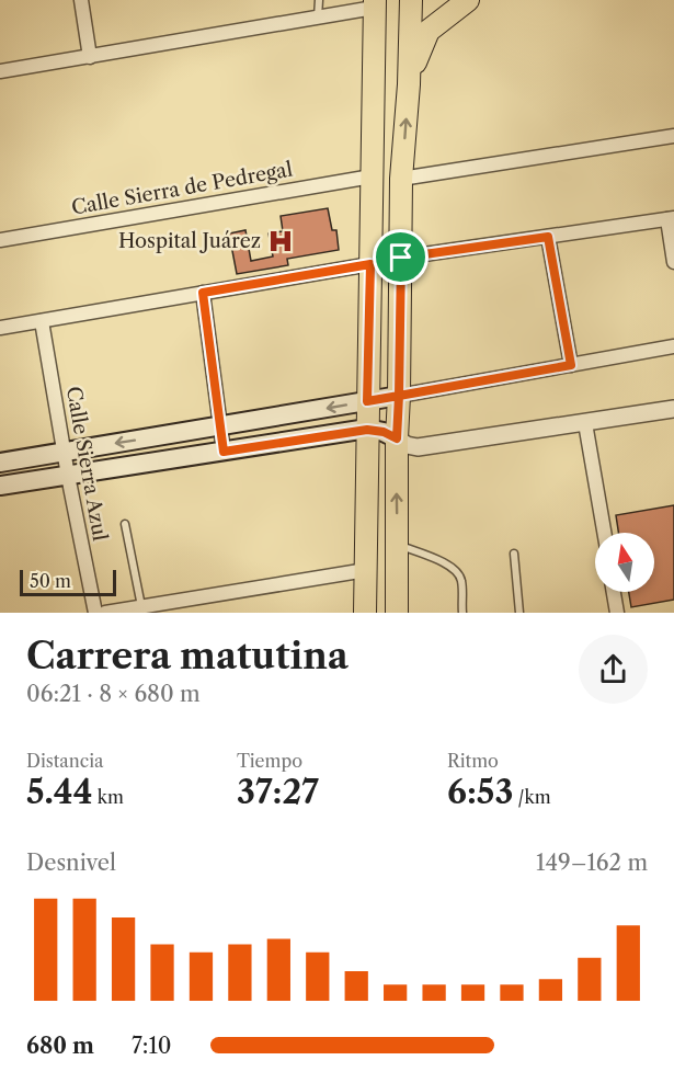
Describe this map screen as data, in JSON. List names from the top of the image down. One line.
{"streets":{"street":["Calle Sierra de Pedregal","Calle Sierra Azul"]},"places":{"hospital":["Hospital Juárez"]},"scale_bar":"50 m","north":"top","page":{"scale":"50 m","heading":["Carrera matutina","06:21 · 8 × 680 m"],"stats":[["Distancia","5.44 km"],["Tiempo","37:27"],["Ritmo","6:53 /km"]],"chart":["Desnivel","149–162 m"],"list":[{"name":"680 m","note":"7:10"}]}}
